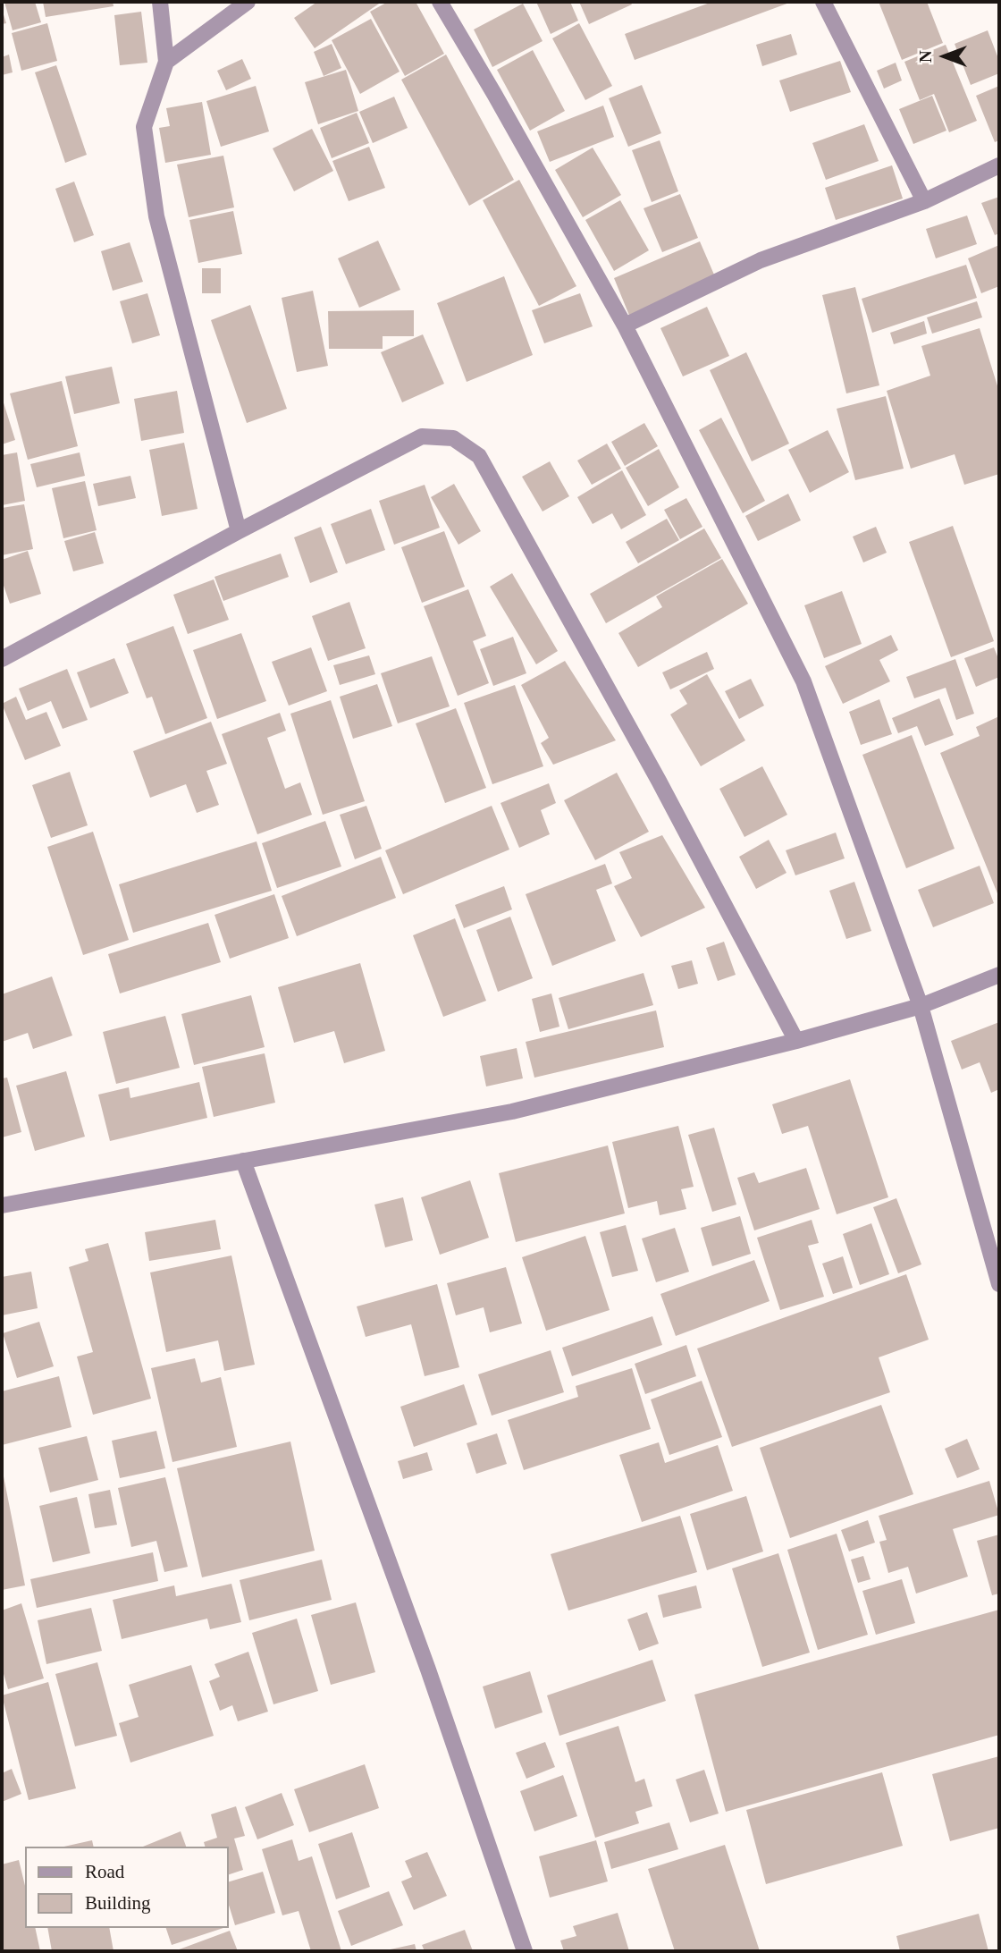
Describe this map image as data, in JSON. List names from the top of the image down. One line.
{"legend":["Road","Building"],"north":"left"}
